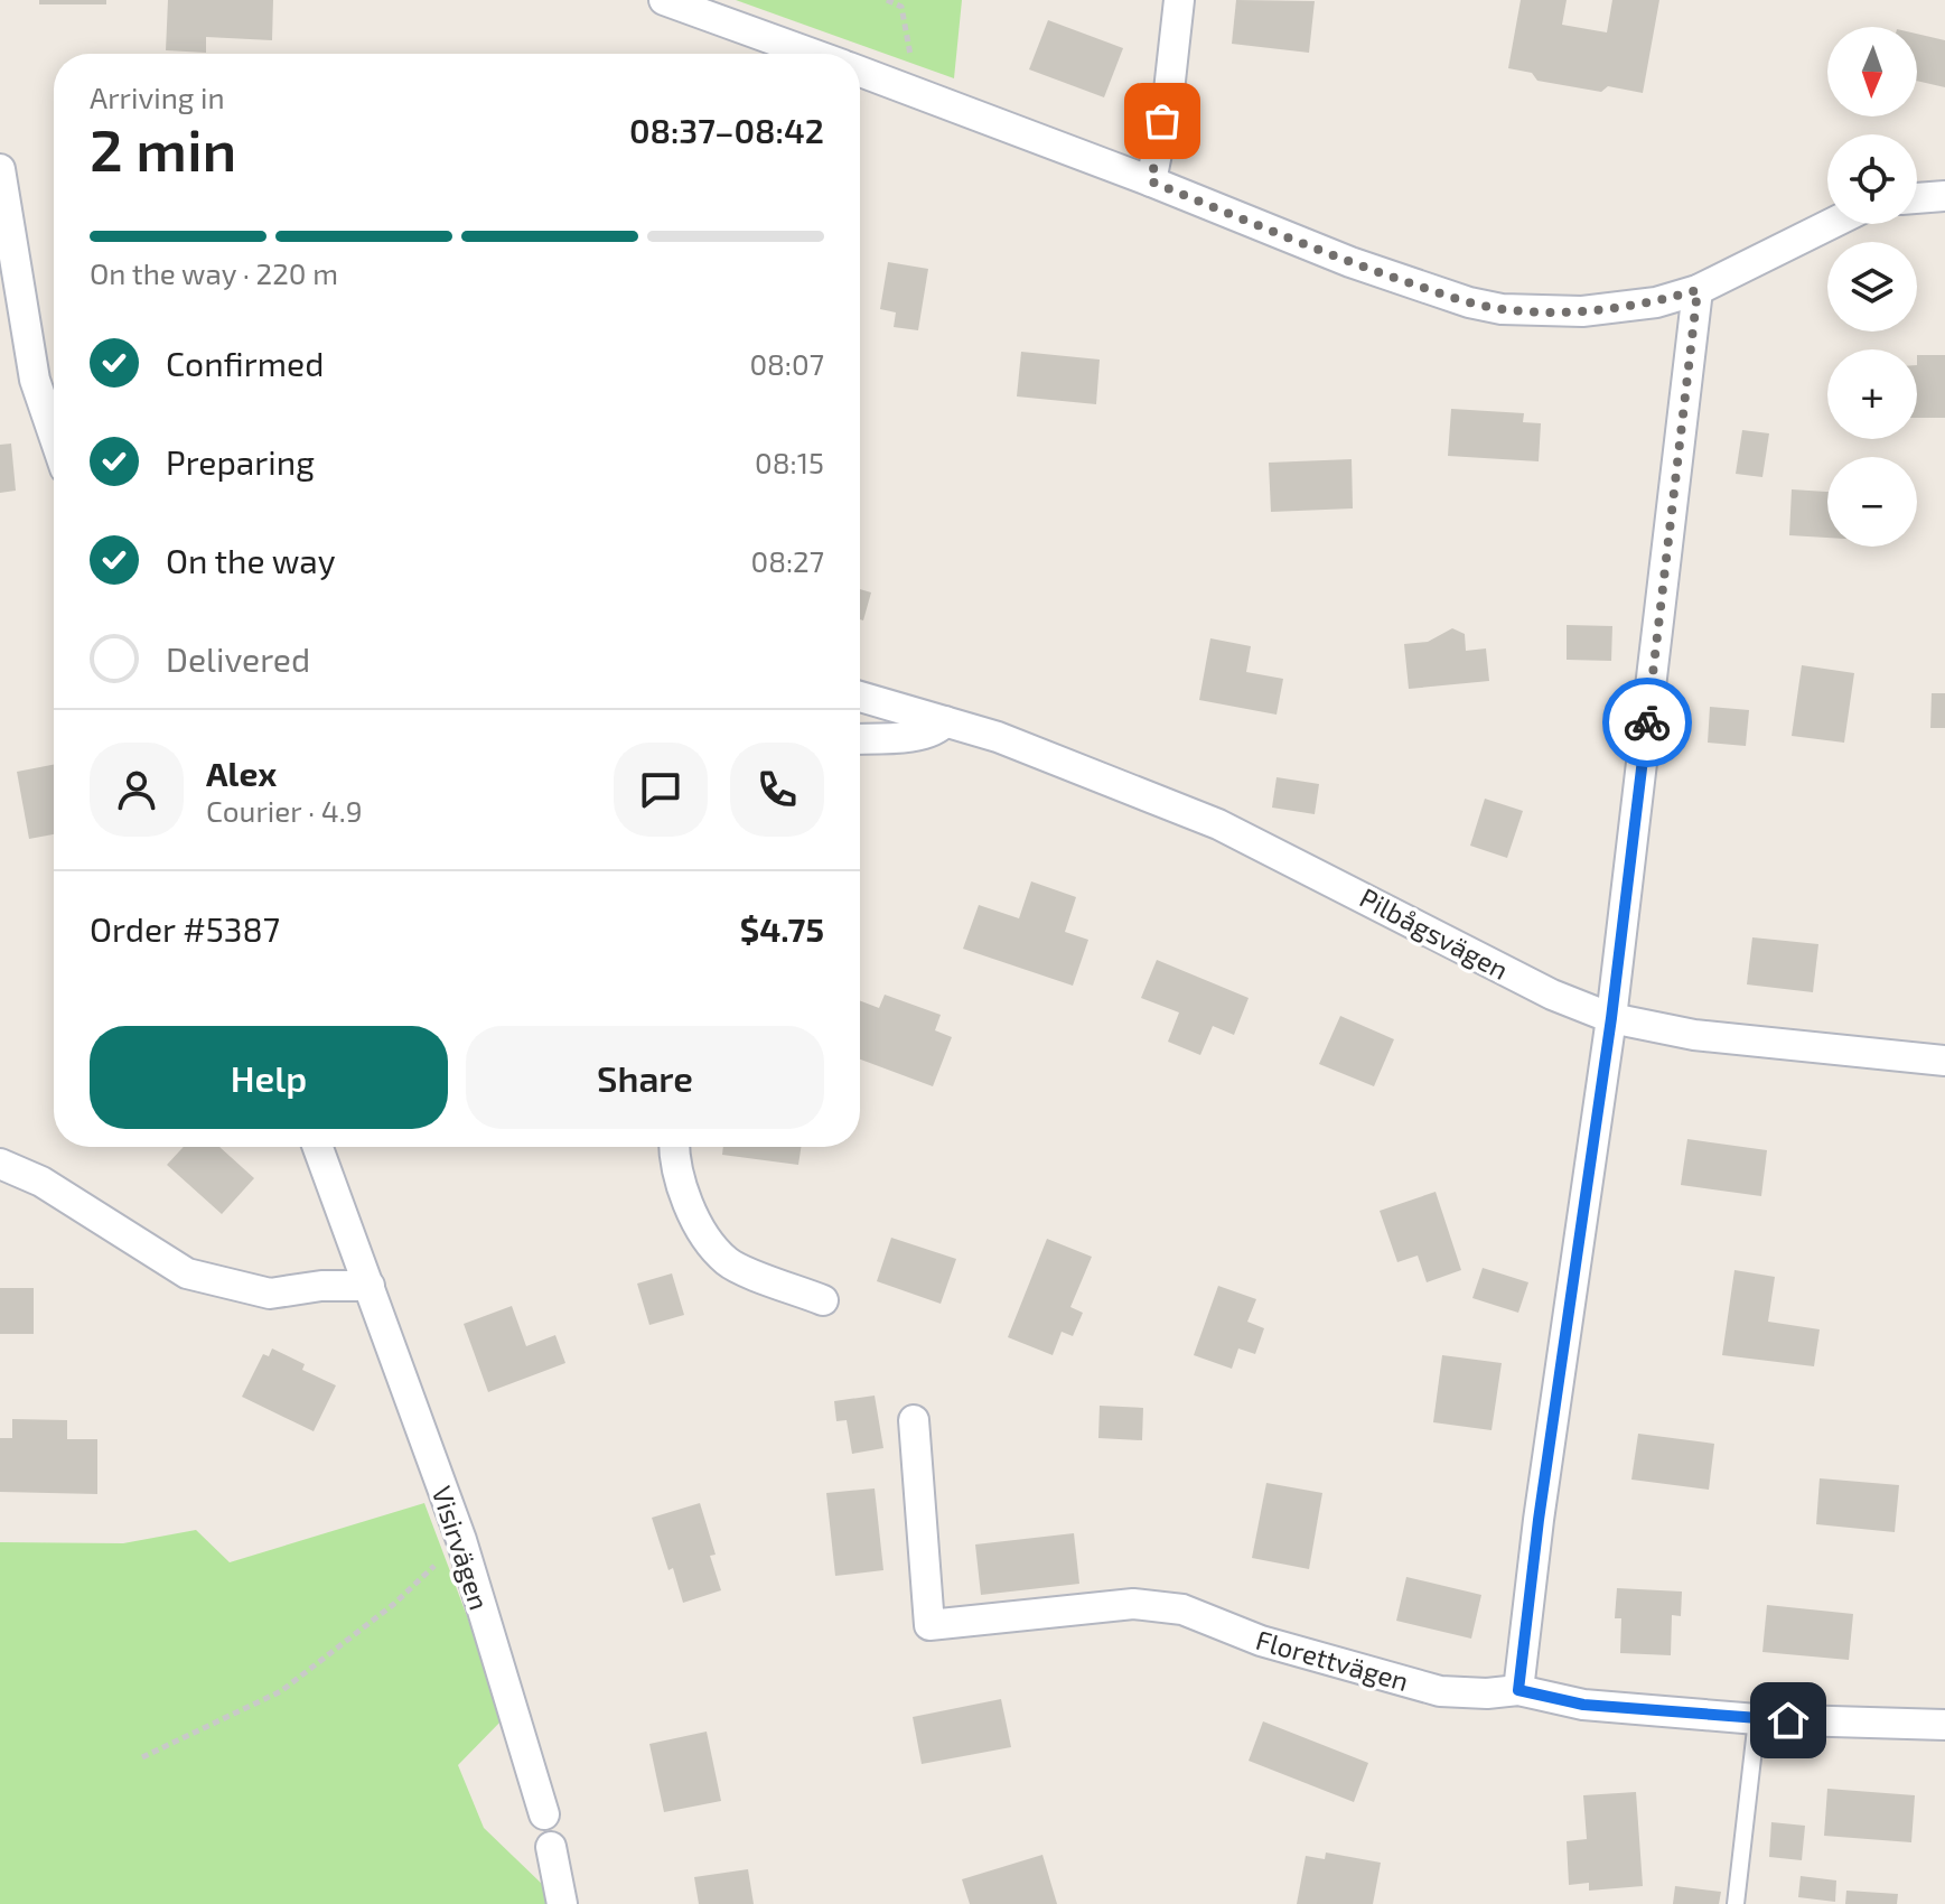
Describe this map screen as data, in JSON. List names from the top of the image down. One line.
{"streets":{"street":["Pilbågsvägen","Visirvägen","Florettvägen"]},"north":"bottom","page":{"map_buttons":["+","−"],"heading":["2 min","Arriving in","08:37–08:42"],"panel":["Alex","Courier · 4.9","Order #5387","$4.75"],"bar":"On the way · 220 m","list":[["Confirmed","08:07"],["Preparing","08:15"],["On the way","08:27"],"Delivered"],"buttons":["Help","Share"]}}
